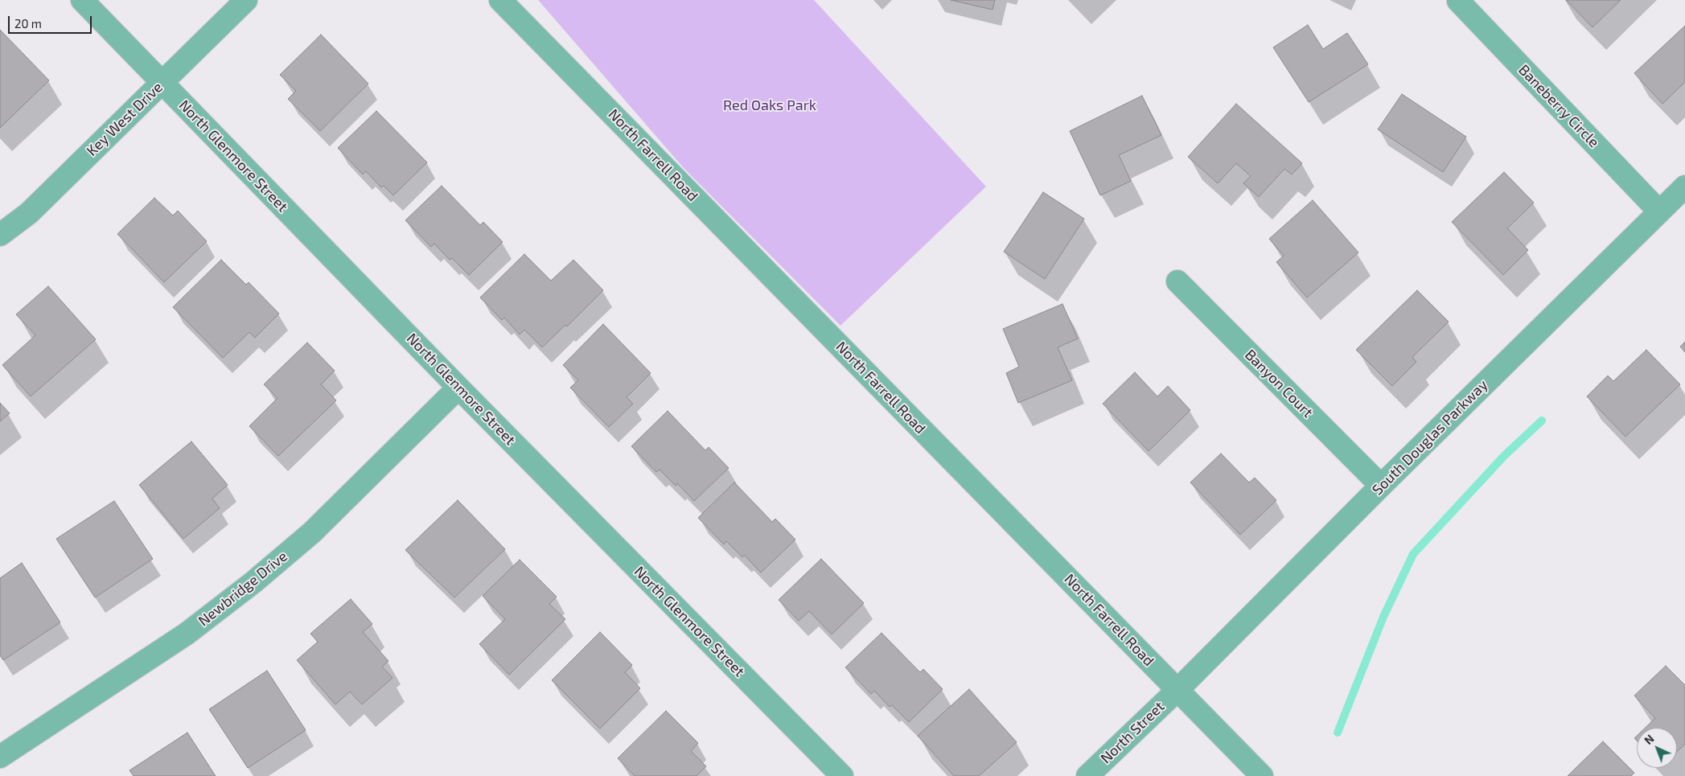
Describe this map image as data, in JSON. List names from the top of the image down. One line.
{"streets":{"street":["Baneberry Circle","Key West Drive","North Farrell Road","North Glenmore Street","Banyon Court","South Douglas Parkway","Newbridge Drive","North Street"]},"crossings":[["Baneberry Circle","South Douglas Parkway"],["Key West Drive","North Glenmore Street"],["North Farrell Road","South Douglas Parkway"],["North Farrell Road","North Street"],["North Glenmore Street","Newbridge Drive"],["Banyon Court","South Douglas Parkway"],["South Douglas Parkway","North Street"]],"parks":["Red Oaks Park"],"scale_bar":"20 m","north":"top left"}
